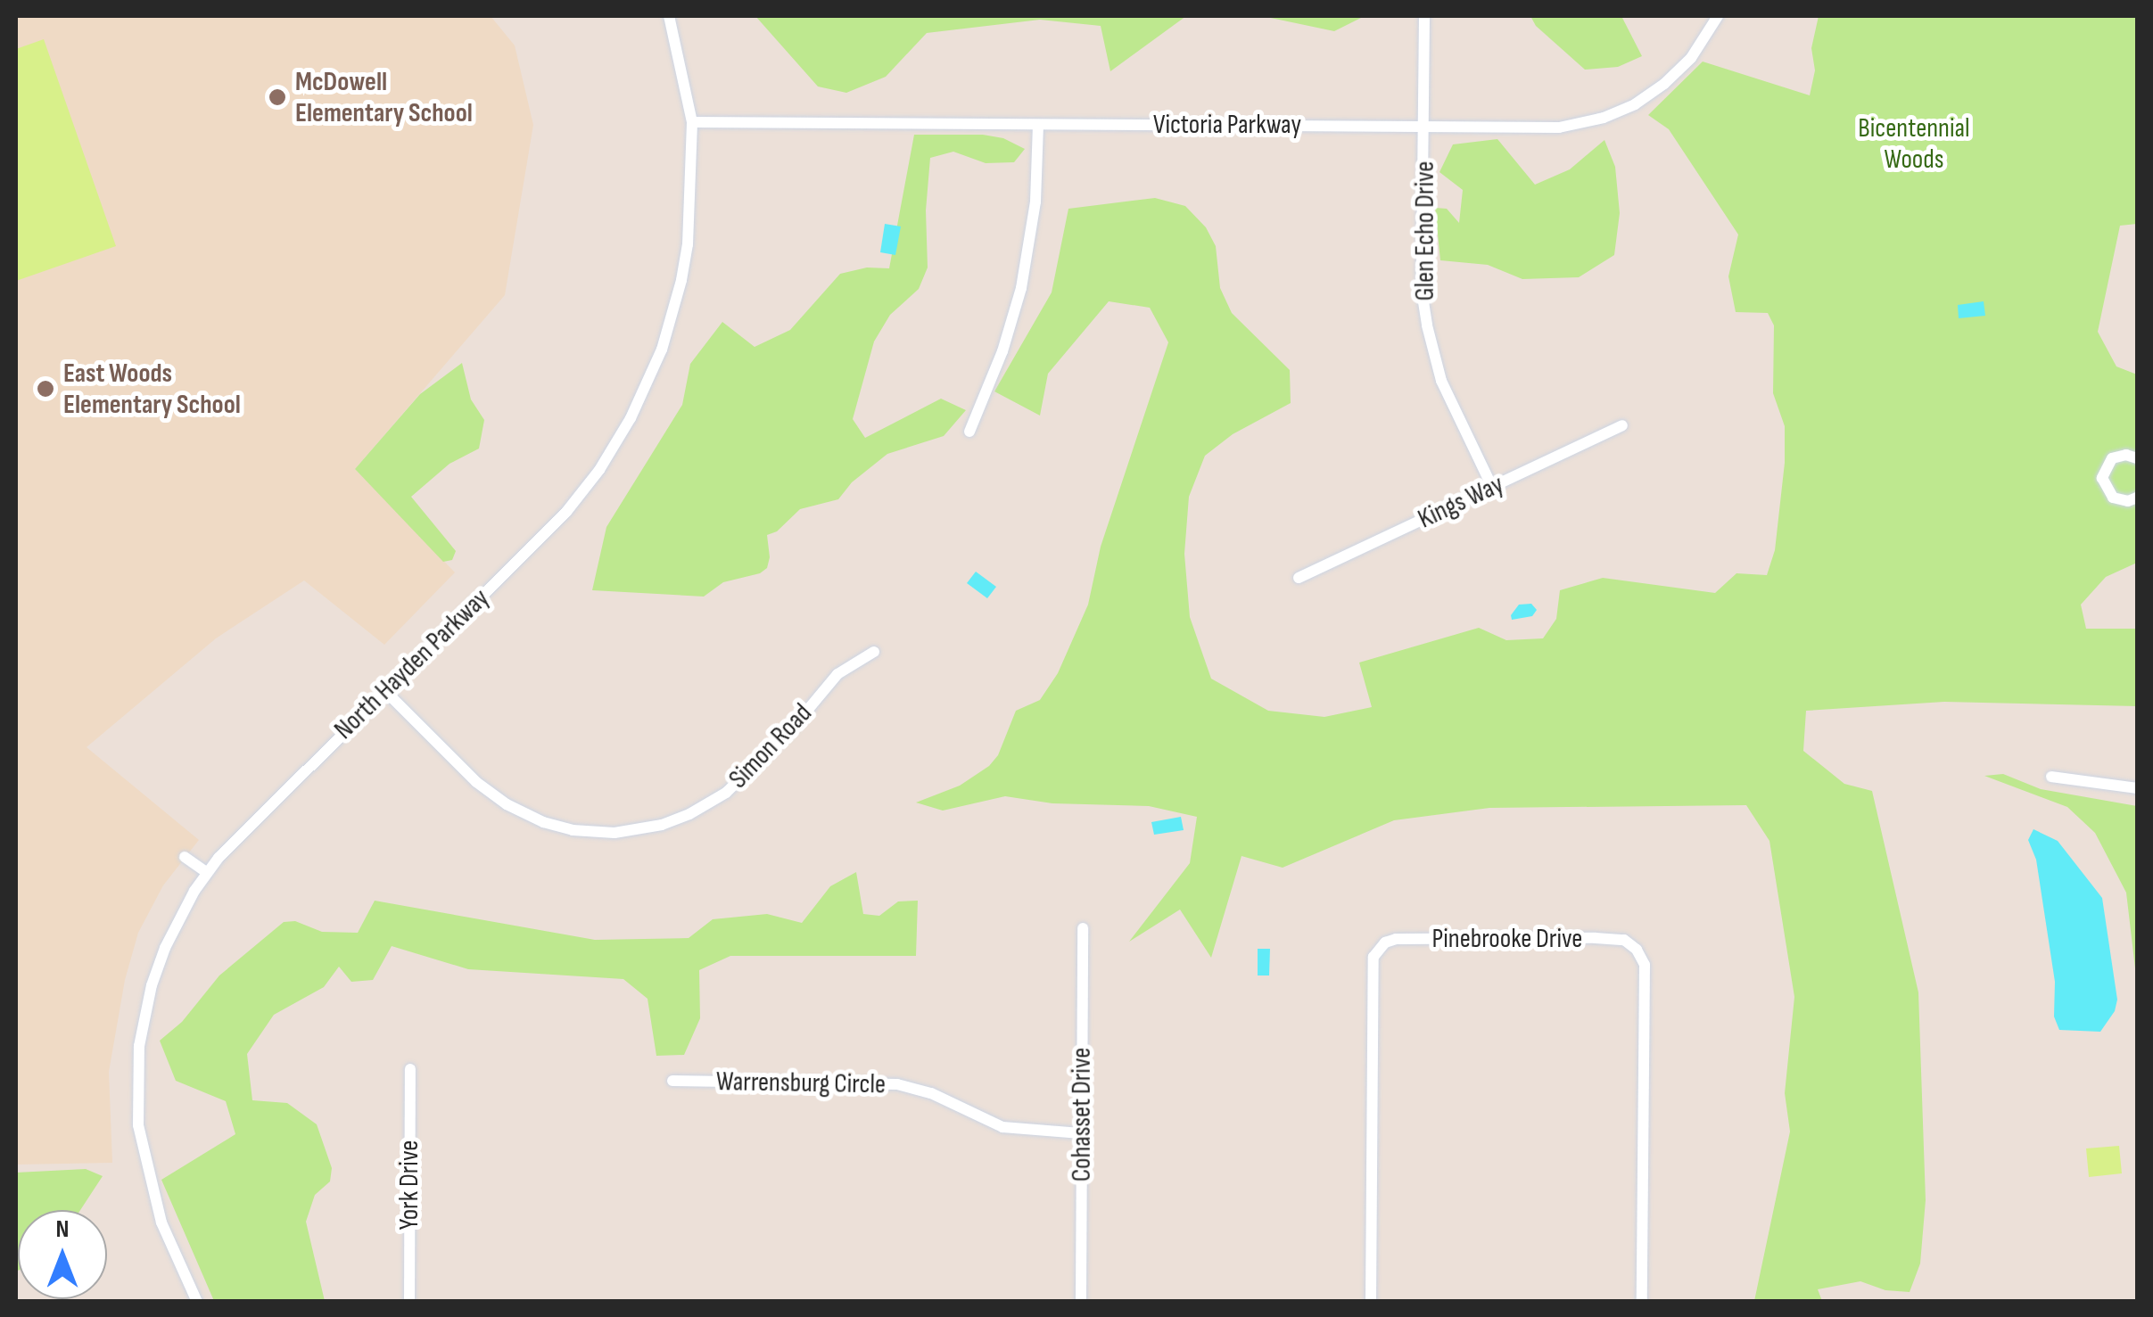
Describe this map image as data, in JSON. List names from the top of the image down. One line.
{"streets":{"street":["Victoria Parkway","Glen Echo Drive","Kings Way","North Hayden Parkway","Simon Road","Pinebrooke Drive","Warrensburg Circle","Cohasset Drive","York Drive"]},"crossings":[["Victoria Parkway","Glen Echo Drive"],["Victoria Parkway","North Hayden Parkway"],["Glen Echo Drive","Kings Way"],["North Hayden Parkway","Simon Road"],["Warrensburg Circle","Cohasset Drive"]],"parks":["Bicentennial Woods"],"places":["McDowell Elementary School","East Woods Elementary School"],"north":"top"}
